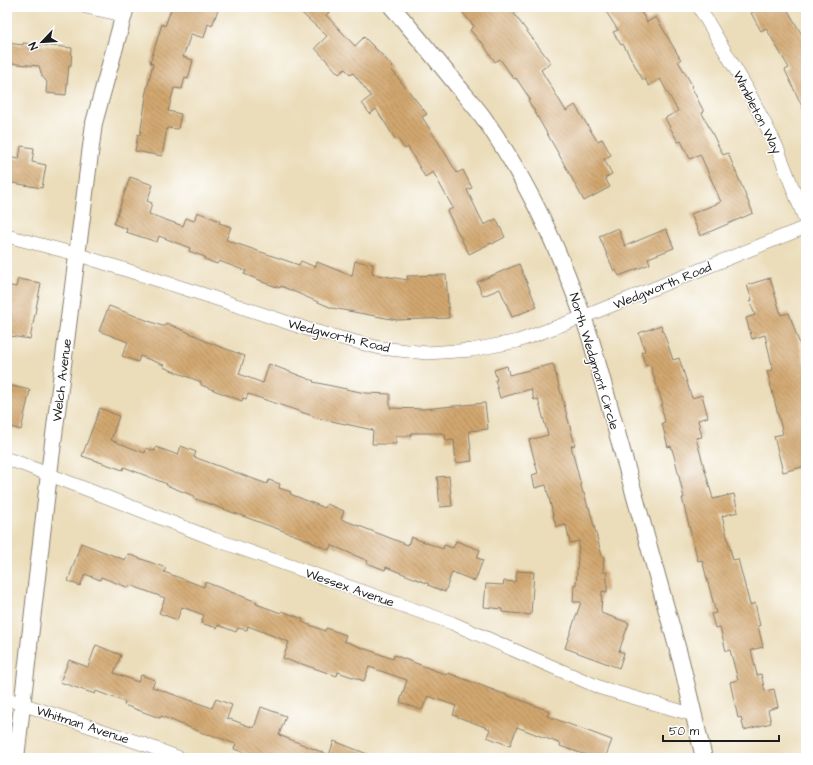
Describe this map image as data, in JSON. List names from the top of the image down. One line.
{"streets":{"street":["Wimbleton Way","Wedgworth Road","North Wedgmont Circle","Welch Avenue","Wessex Avenue","Whitman Avenue"]},"crossings":[["Wedgworth Road","North Wedgmont Circle"],["Wedgworth Road","Welch Avenue"],["North Wedgmont Circle","Wessex Avenue"],["Welch Avenue","Wessex Avenue"],["Welch Avenue","Whitman Avenue"]],"scale_bar":"50 m","north":"bottom left"}
